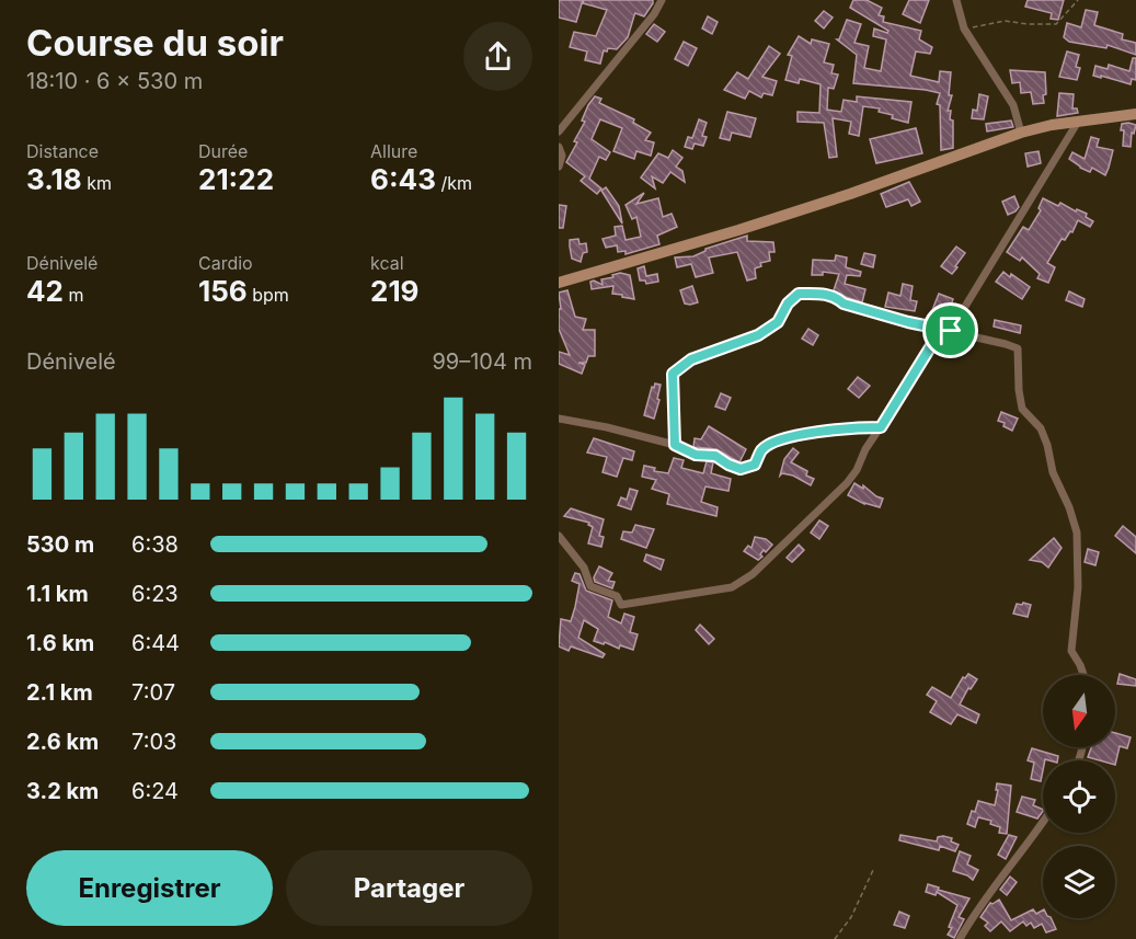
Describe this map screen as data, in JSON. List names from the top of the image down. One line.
{"north":"bottom","page":{"heading":["Course du soir","18:10 · 6 × 530 m"],"stats":[["Distance","3.18 km"],["Durée","21:22"],["Allure","6:43 /km"],["Dénivelé","42 m"],["Cardio","156 bpm"],["kcal","219"]],"chart":["Dénivelé","99–104 m"],"list":[{"name":"530 m","note":"6:38"},{"name":"1.1 km","note":"6:23"},{"name":"1.6 km","note":"6:44"},{"name":"2.1 km","note":"7:07"},{"name":"2.6 km","note":"7:03"},{"name":"3.2 km","note":"6:24"}],"buttons":["Enregistrer","Partager"]}}
